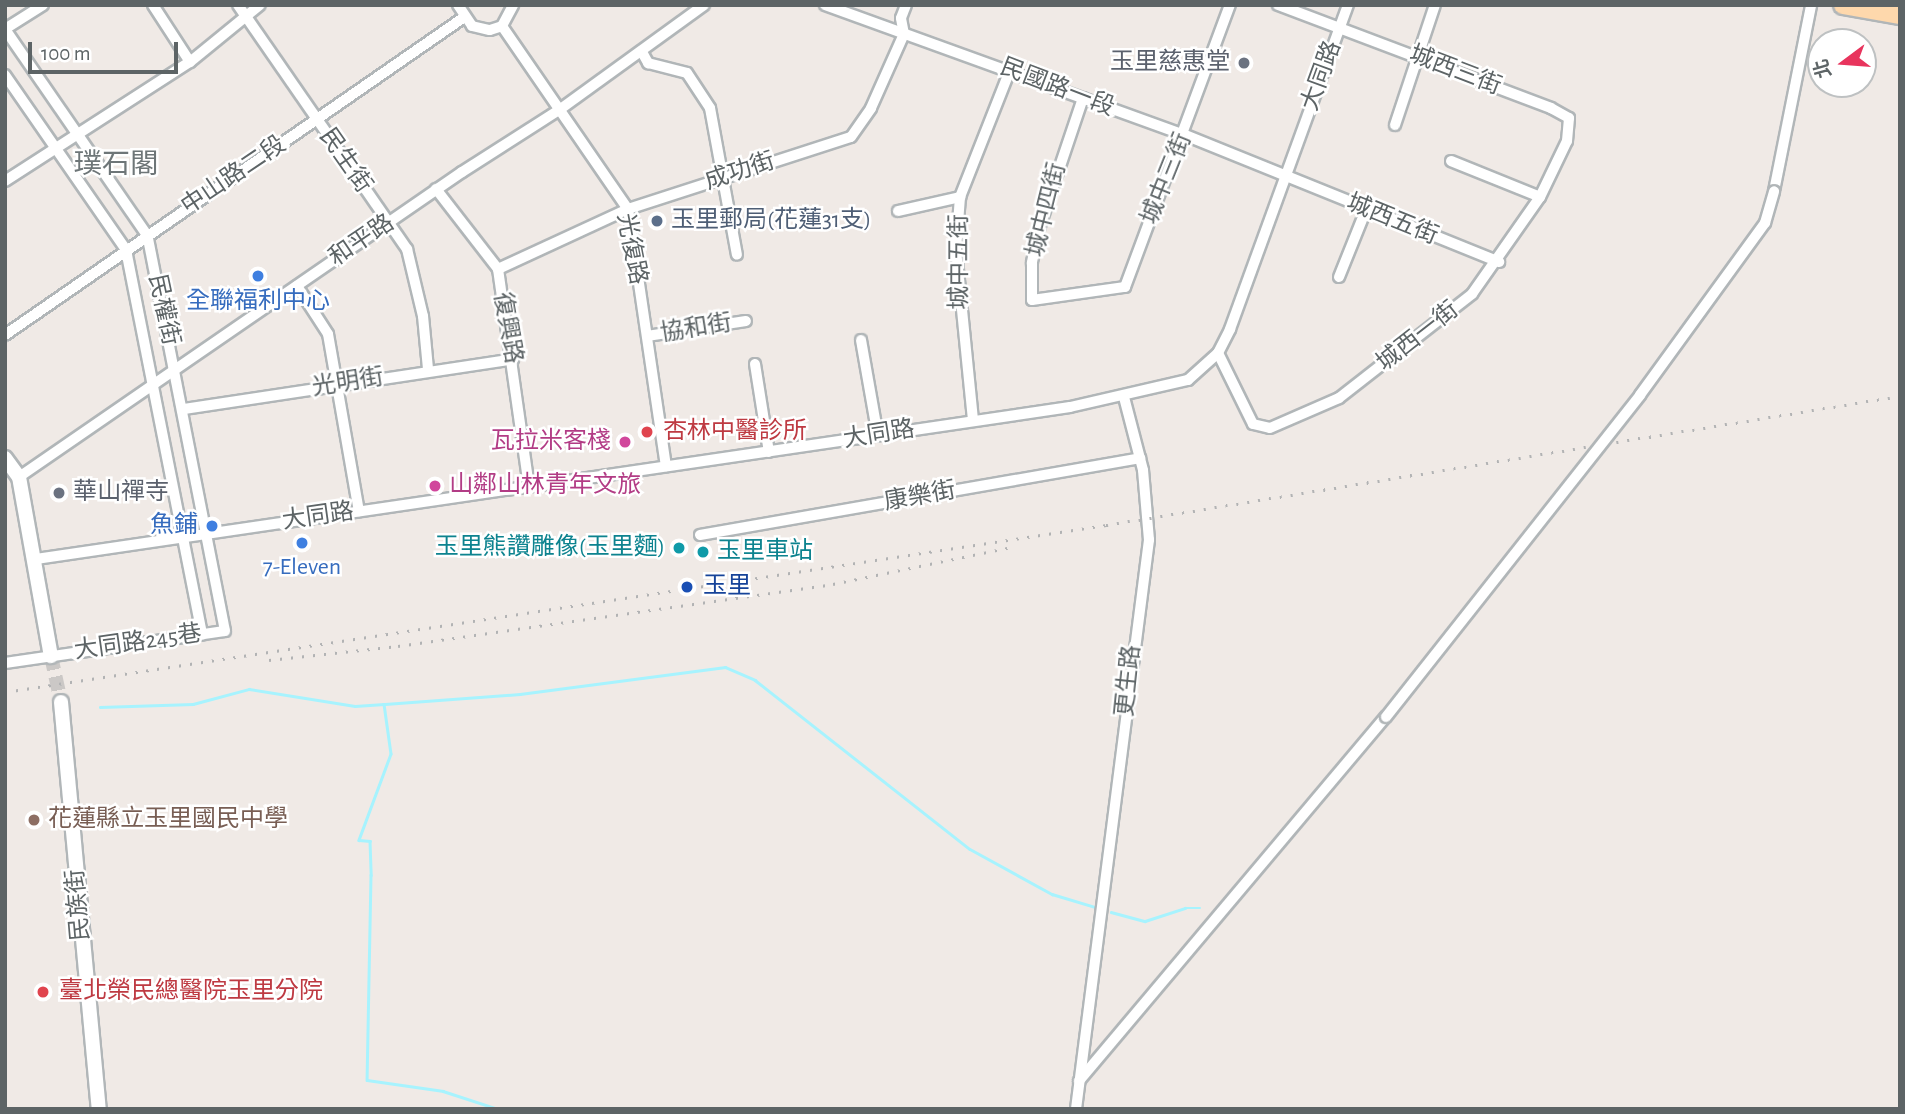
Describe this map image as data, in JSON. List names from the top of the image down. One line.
{"streets":{"street":["城西三街","大同路","民國路一段","民生街","成功街","中山路二段","城中三街","城中四街","城西五街","和平路","光復路","城中五街","民權街","復興路","協和街","城西一街","光明街","康樂街","大同路245巷","更生路","民族街"]},"crossings":[["城西三街","大同路"],["城西三街","城西一街"],["大同路","民國路一段"],["大同路","城西五街"],["大同路","光復路"],["大同路","城中五街"],["大同路","民權街"],["大同路","復興路"],["大同路","城西一街"],["大同路","更生路"],["民國路一段","成功街"],["民國路一段","城中三街"],["民國路一段","城中四街"],["民國路一段","城西五街"],["民國路一段","城中五街"],["民生街","中山路二段"],["民生街","和平路"],["民生街","光明街"],["成功街","光復路"],["成功街","復興路"],["中山路二段","民權街"],["城中三街","城中四街"],["城西五街","城西一街"],["和平路","光復路"],["和平路","民權街"],["和平路","復興路"],["光復路","協和街"],["民權街","光明街"],["民權街","大同路245巷"],["復興路","光明街"],["康樂街","更生路"]],"districts":["璞石閣"],"places":["玉里慈惠堂","玉里郵局(花蓮31支)","全聯福利中心","杏林中醫診所","瓦拉米客棧","山鄰山林青年文旅","華山禪寺","魚鋪","7-Eleven","玉里熊讚雕像(玉里麵)","玉里車站","玉里","花蓮縣立玉里國民中學","臺北榮民總醫院玉里分院"],"scale_bar":"100 m","north":"left"}
